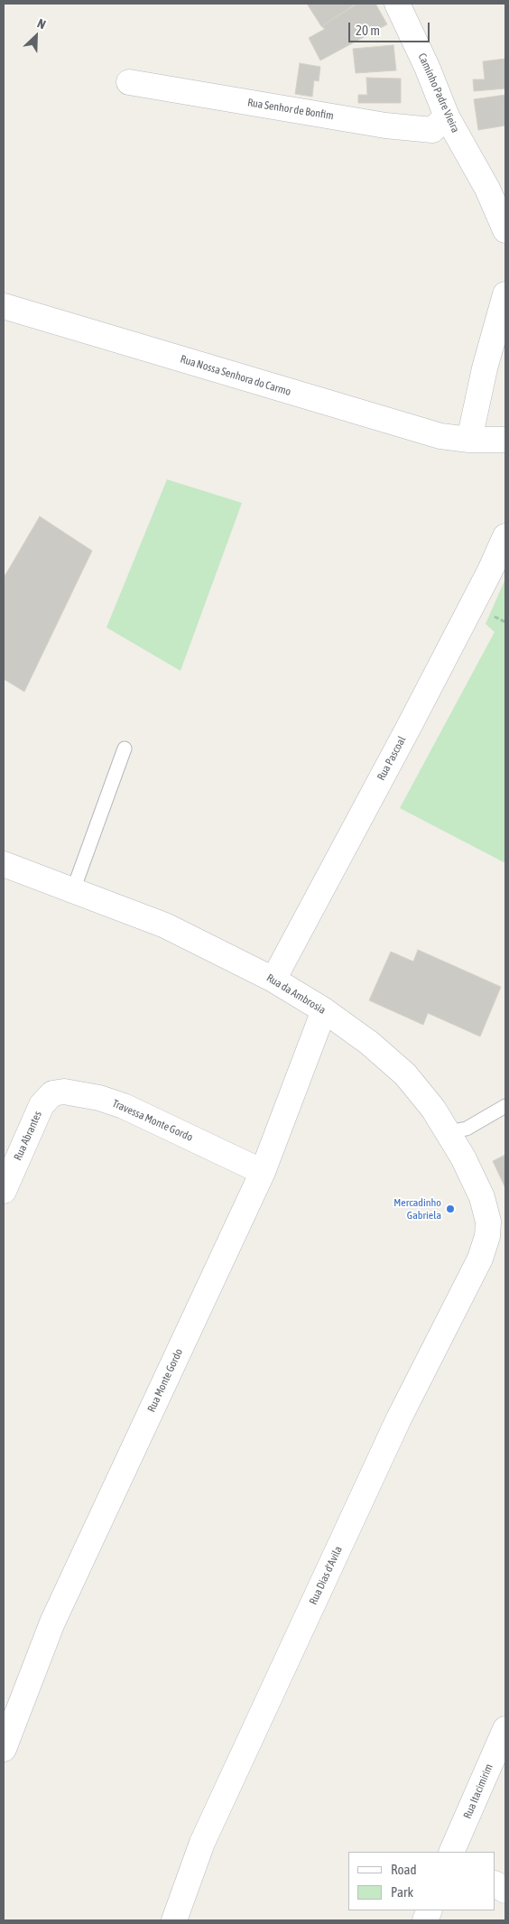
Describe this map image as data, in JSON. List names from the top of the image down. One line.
{"streets":{"street":["Caminho Padre Vieira","Rua Senhor de Bonfim","Rua Nossa Senhora do Carmo","Rua Pascoal","Rua da Ambrosia","Travessa Monte Gordo","Rua Abrantes","Rua Monte Gordo","Rua Dias d'Avila","Rua Itacimirim"]},"crossings":[["Caminho Padre Vieira","Rua Senhor de Bonfim"],["Rua Pascoal","Rua da Ambrosia"],["Rua da Ambrosia","Rua Monte Gordo"],["Rua da Ambrosia","Rua Dias d'Avila"],["Travessa Monte Gordo","Rua Abrantes"],["Travessa Monte Gordo","Rua Monte Gordo"]],"places":["Mercadinho Gabriela"],"legend":["Road","Park"],"scale_bar":"20 m","north":"top right"}
